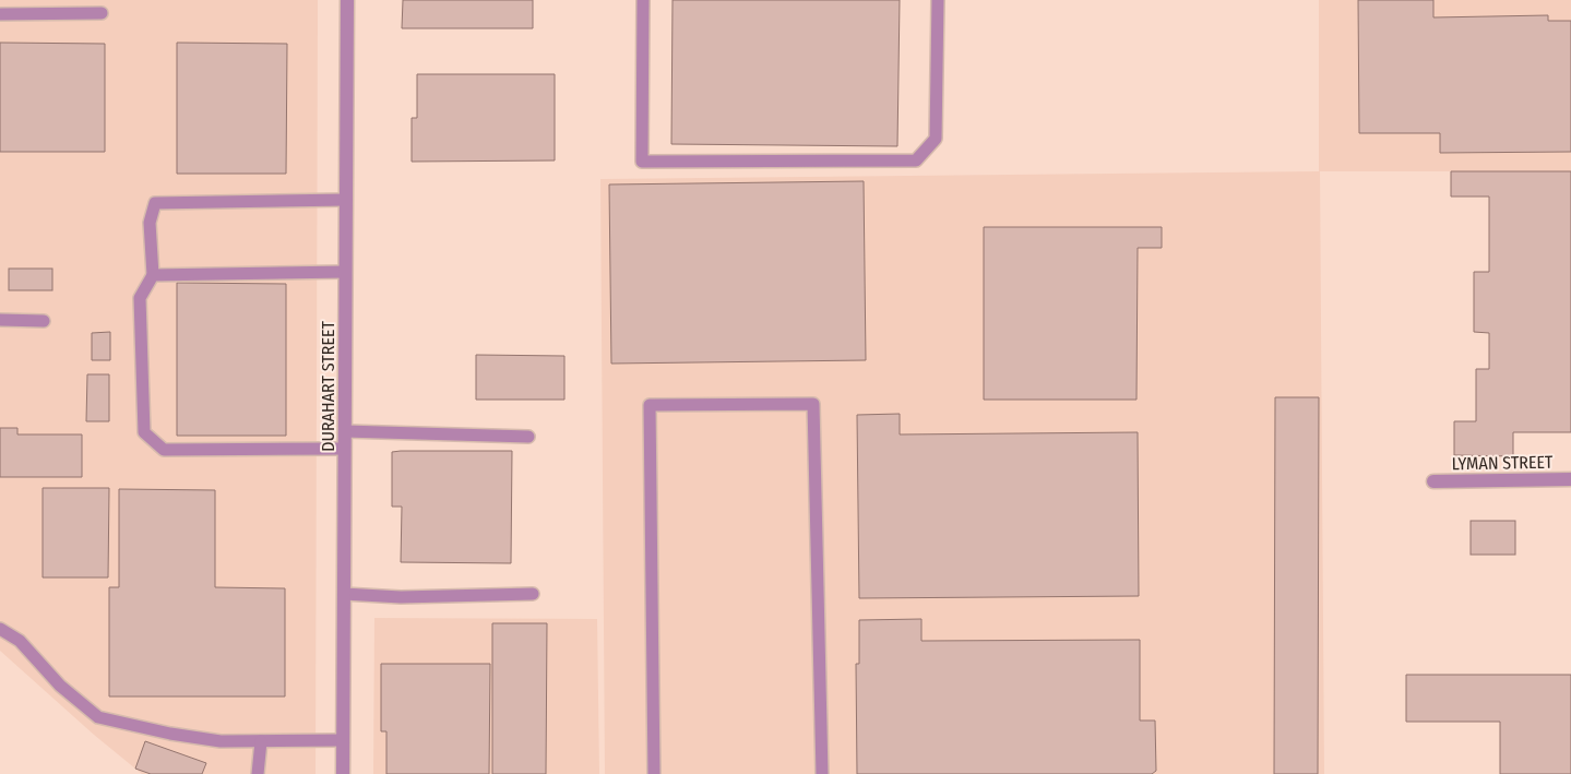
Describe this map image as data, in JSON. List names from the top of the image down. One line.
{"streets":{"street":["DURAHART STREET","LYMAN STREET"]}}
